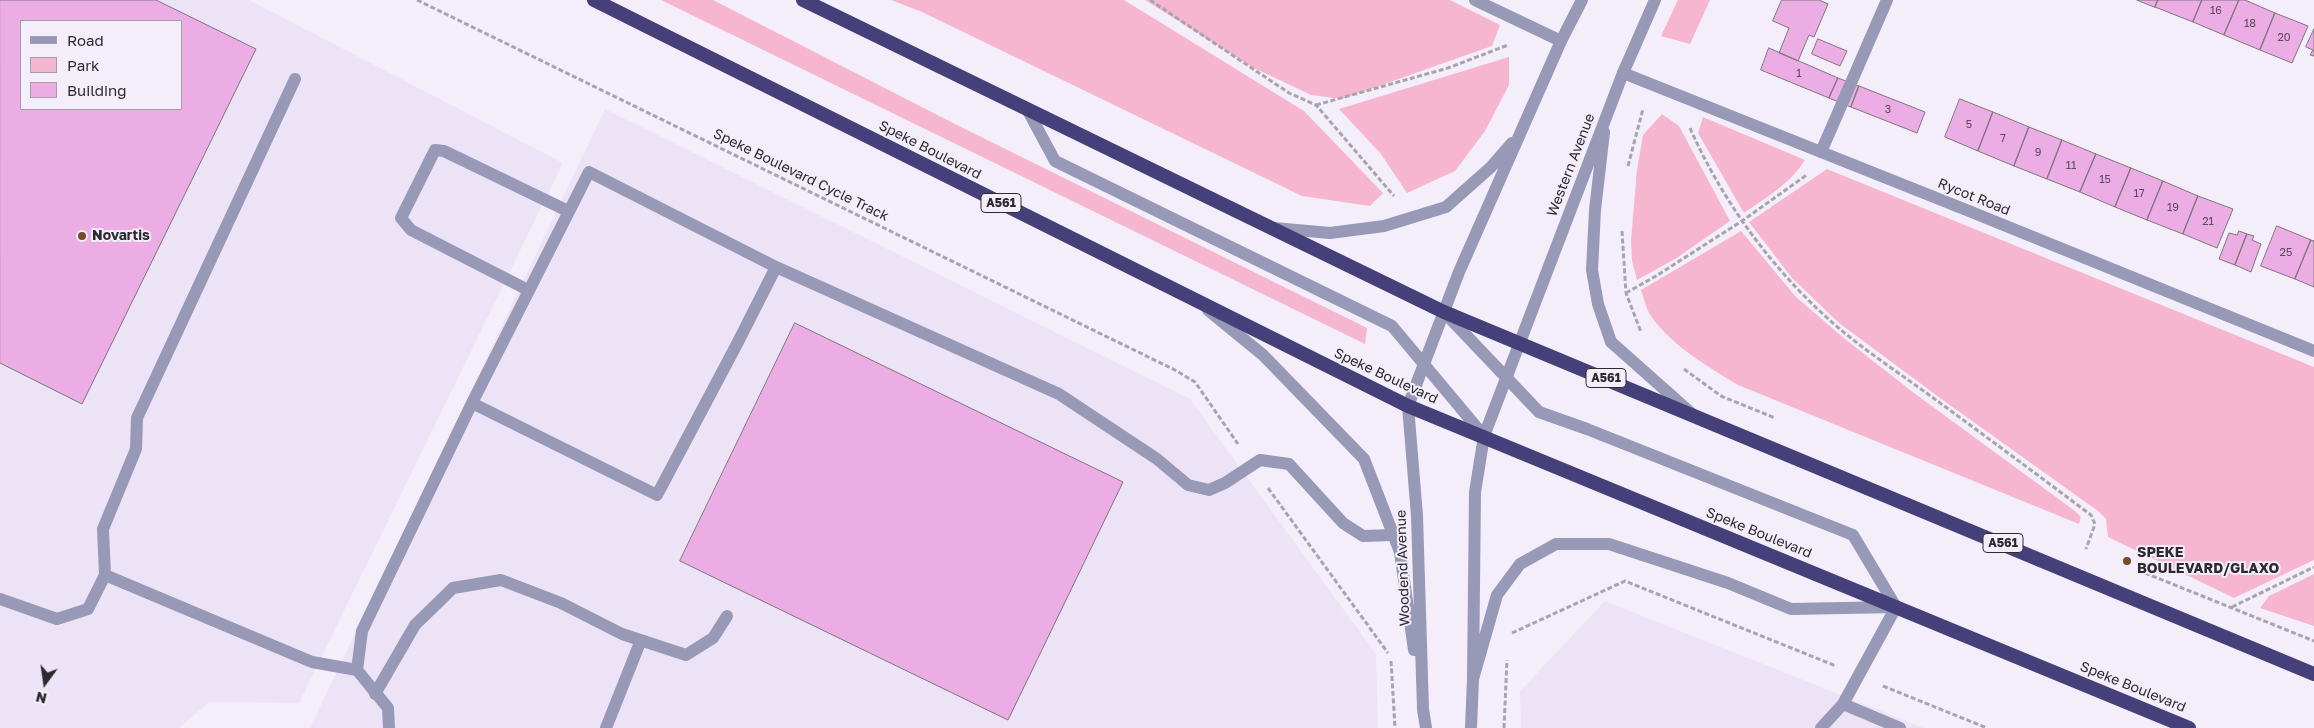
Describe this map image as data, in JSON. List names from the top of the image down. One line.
{"streets":{"highway":["Speke Boulevard","A561"],"street":["Western Avenue","Rycot Road","Woodend Avenue"],"path":["Speke Boulevard Cycle Track"]},"crossings":[["Speke Boulevard","Western Avenue"],["Speke Boulevard","A561"],["Speke Boulevard","Woodend Avenue"],["Western Avenue","Rycot Road"],["Western Avenue","A561"]],"places":["Novartis","SPEKE BOULEVARD/GLAXO"],"house_numbers":["16","18","20","1","3","5","7","9","11","15","17","19","21","25"],"legend":["Road","Park","Building"],"north":"bottom"}
